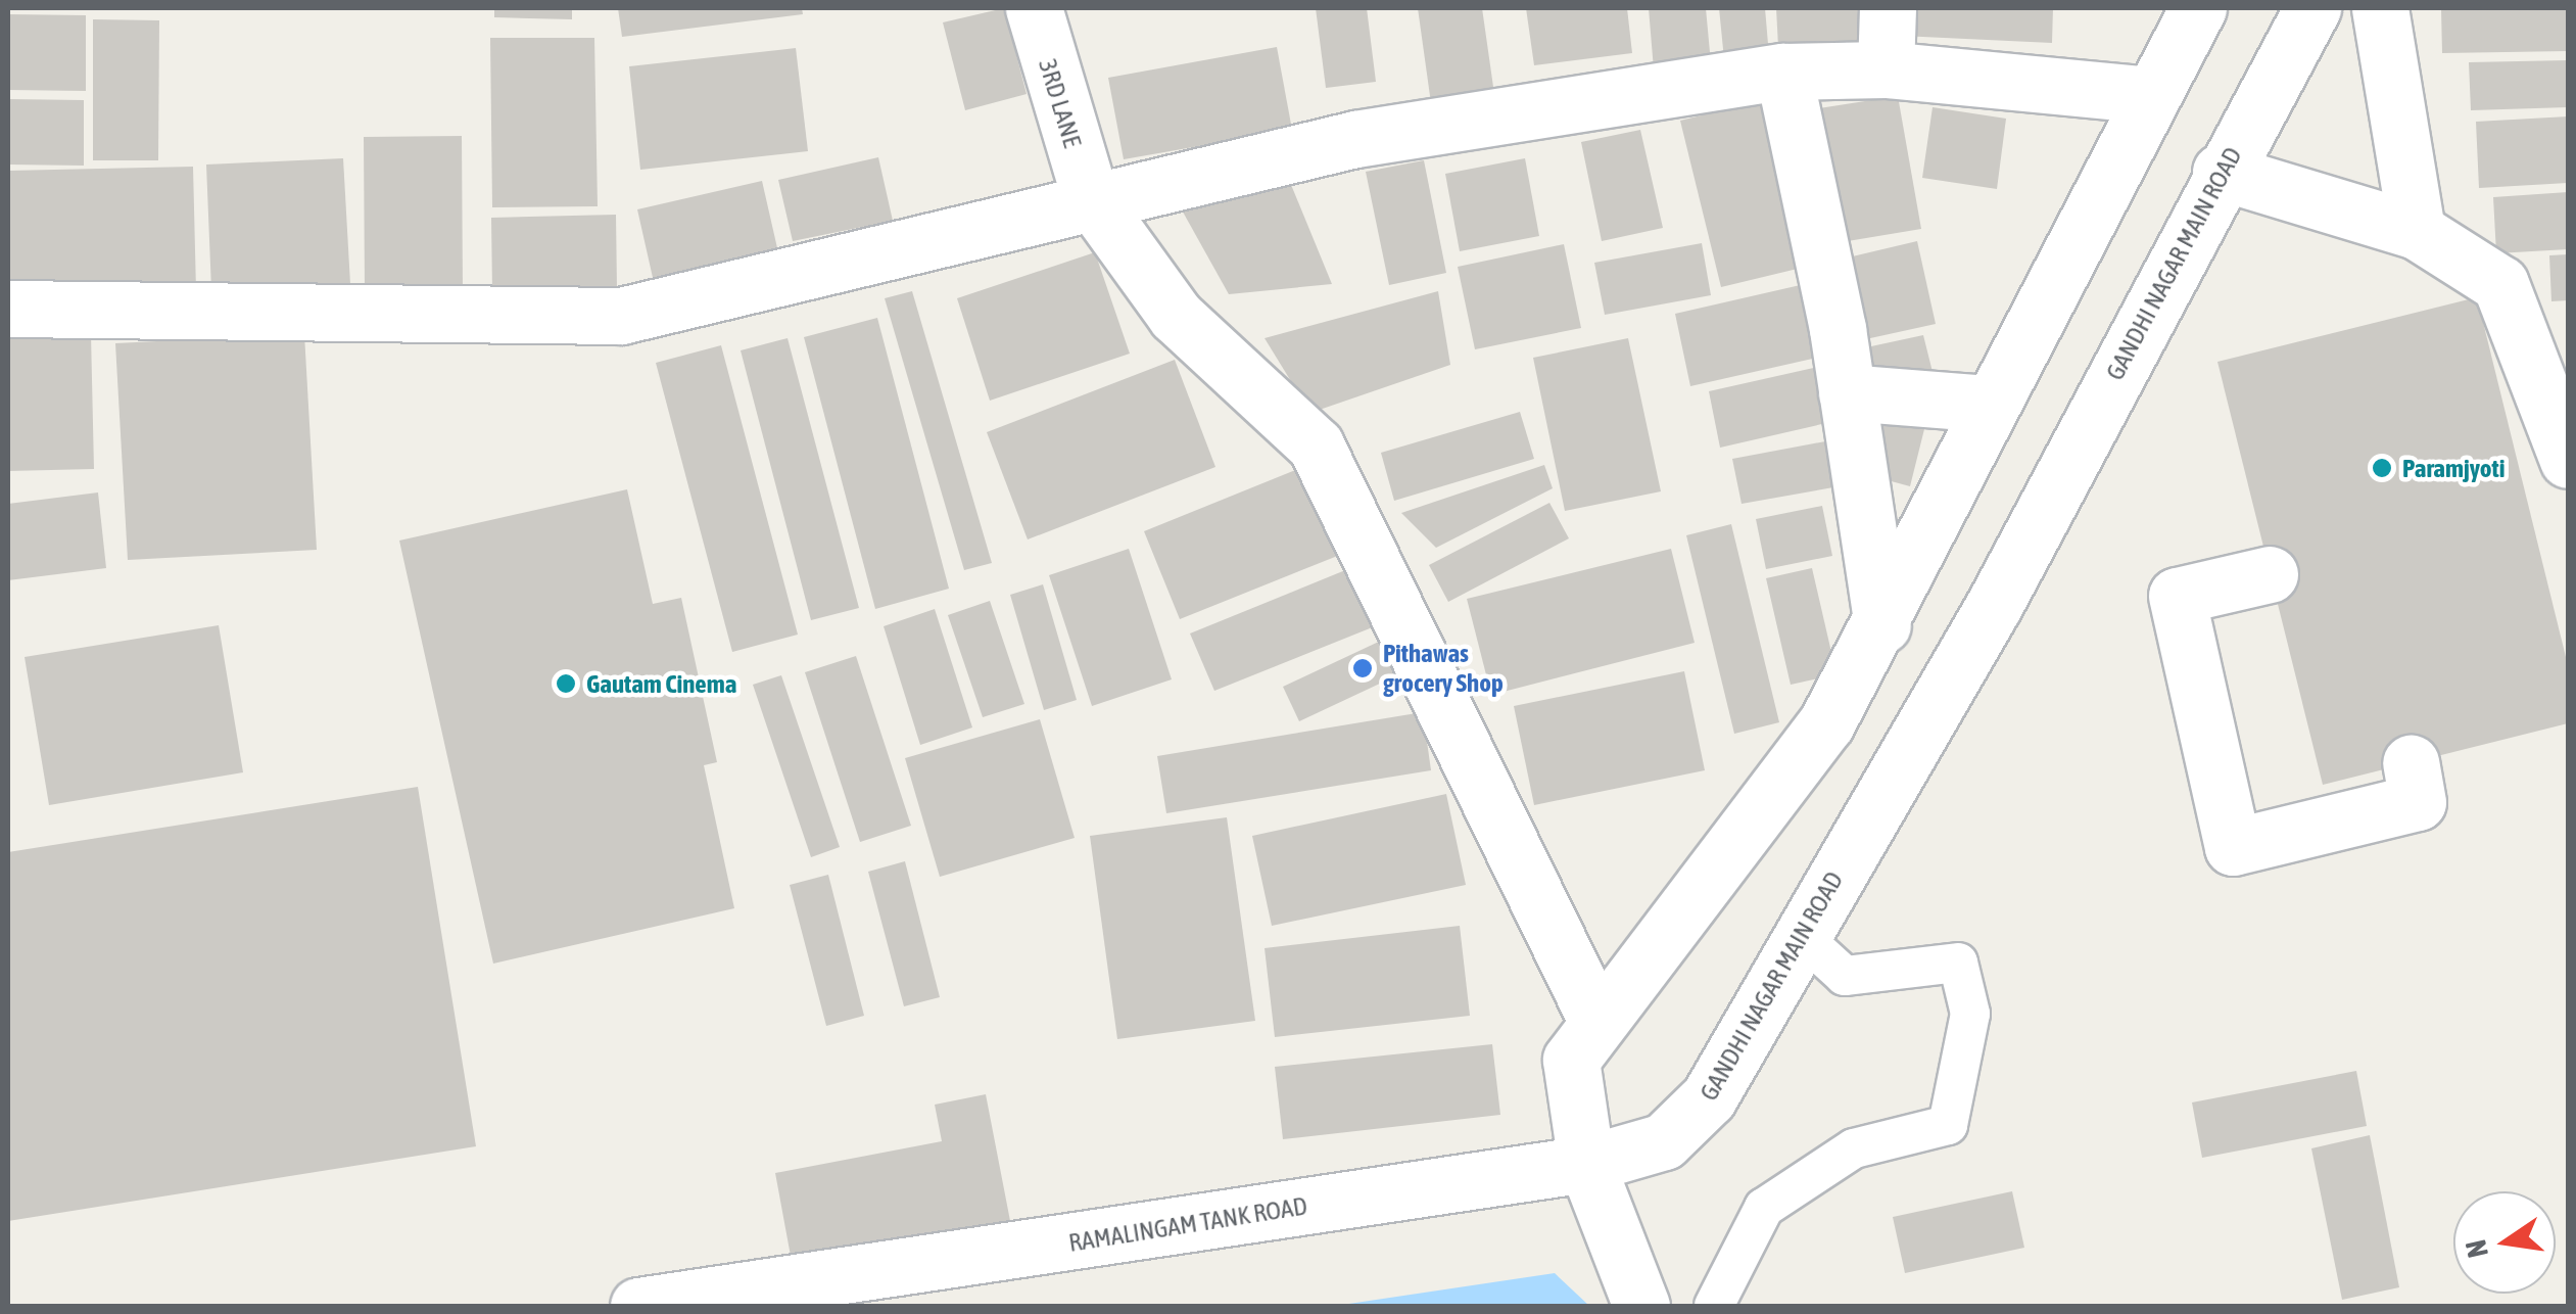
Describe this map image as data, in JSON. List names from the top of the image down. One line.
{"streets":{"street":["3RD LANE","GANDHI NAGAR MAIN ROAD","RAMALINGAM TANK ROAD"]},"crossings":[["GANDHI NAGAR MAIN ROAD","RAMALINGAM TANK ROAD"]],"places":["Paramjyoti","Pithawas grocery Shop","Gautam Cinema"],"north":"left"}
